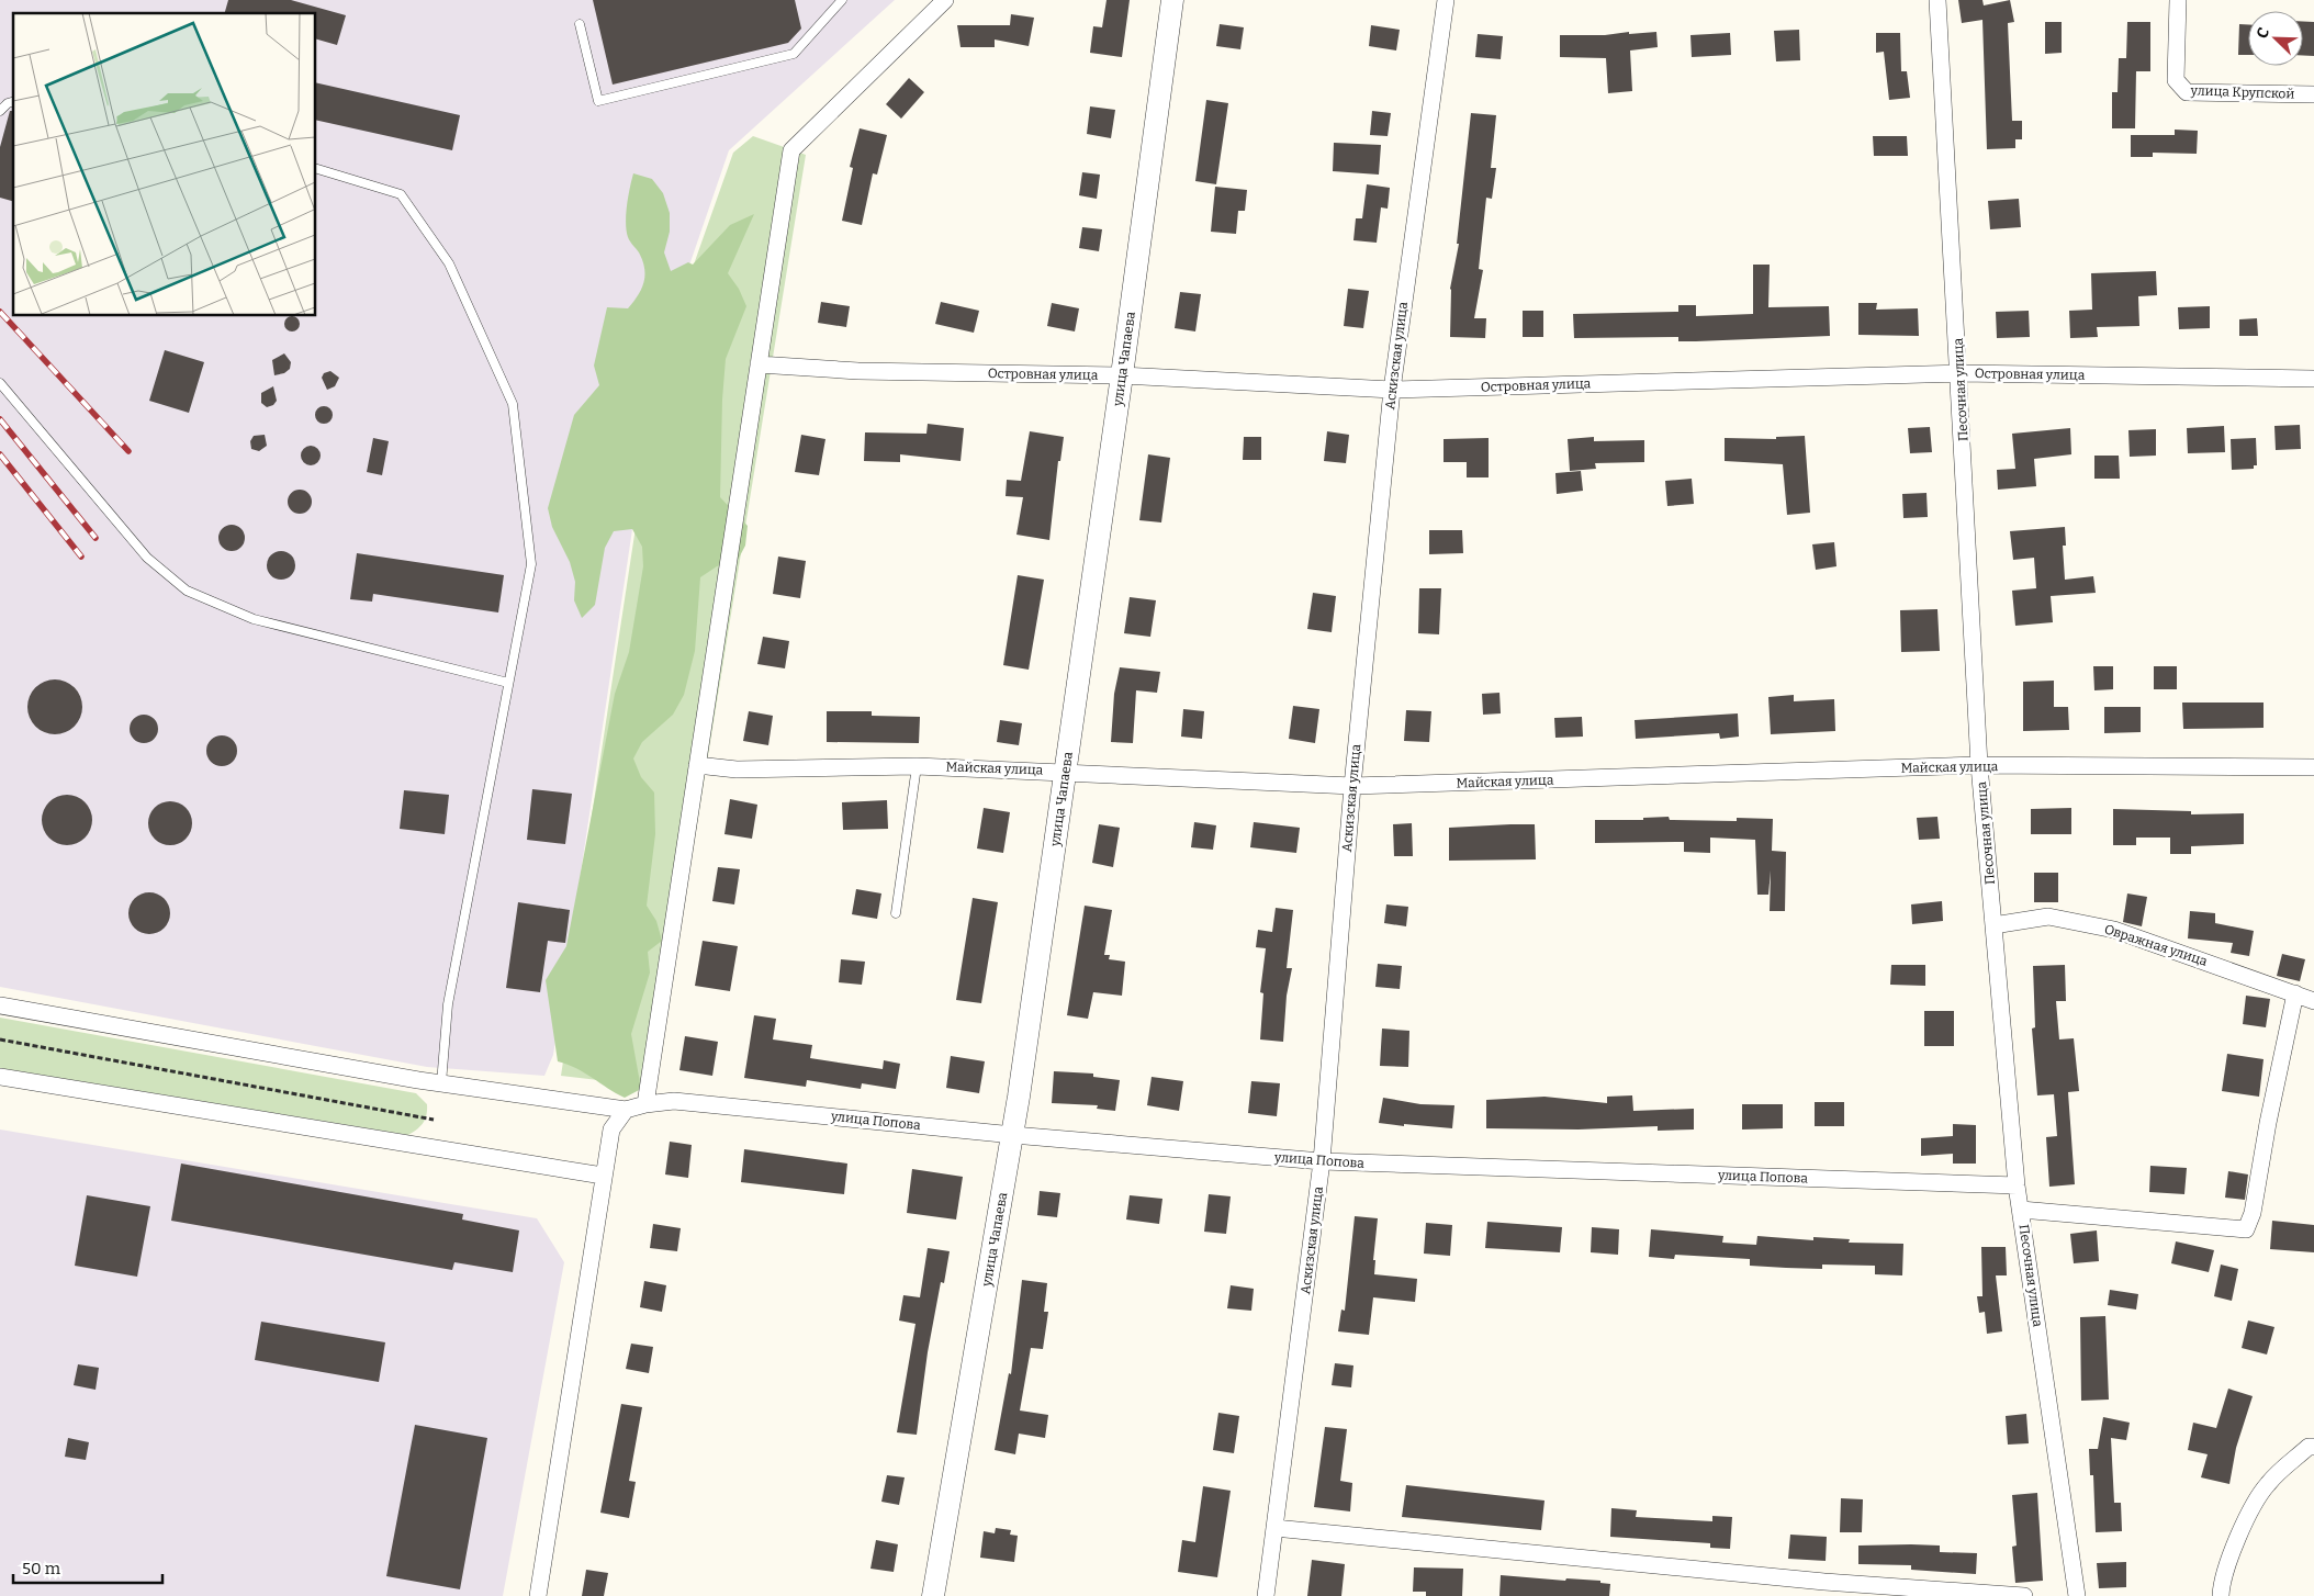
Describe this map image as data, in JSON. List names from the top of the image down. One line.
{"streets":{"street":["улица Крупской","Аскизская улица","улица Чапаева","Островная улица","Песочная улица","Майская улица","Овражная улица","улица Попова"]},"crossings":[["Аскизская улица","Островная улица"],["Аскизская улица","Майская улица"],["Аскизская улица","улица Попова"],["улица Чапаева","Островная улица"],["улица Чапаева","Майская улица"],["улица Чапаева","улица Попова"],["Островная улица","Песочная улица"],["Песочная улица","Майская улица"],["Песочная улица","Овражная улица"],["Песочная улица","улица Попова"]],"scale_bar":"50 m","north":"top left"}
